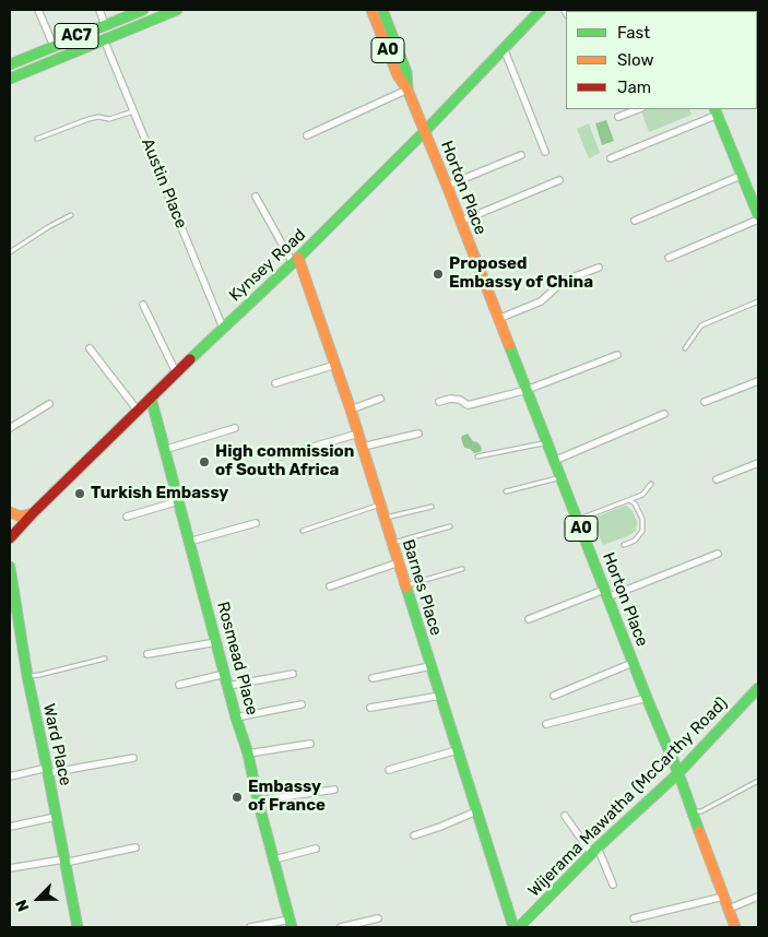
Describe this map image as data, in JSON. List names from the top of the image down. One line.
{"streets":{"main road":["AC7","A0","Horton Place","Kynsey Road","Barnes Place","Rosmead Place","Ward Place","Wijerama Mawatha (McCarthy Road)"],"street":["Austin Place"]},"crossings":[["AC7","Austin Place"],["A0","Horton Place"],["A0","Kynsey Road"],["Austin Place","Kynsey Road"],["Horton Place","Kynsey Road"],["Horton Place","Wijerama Mawatha (McCarthy Road)"],["Kynsey Road","Barnes Place"],["Kynsey Road","Rosmead Place"]],"places":["Proposed Embassy of China","High commission of South Africa","Turkish Embassy","Embassy of France"],"legend":["Fast","Slow","Jam"],"north":"bottom left"}
